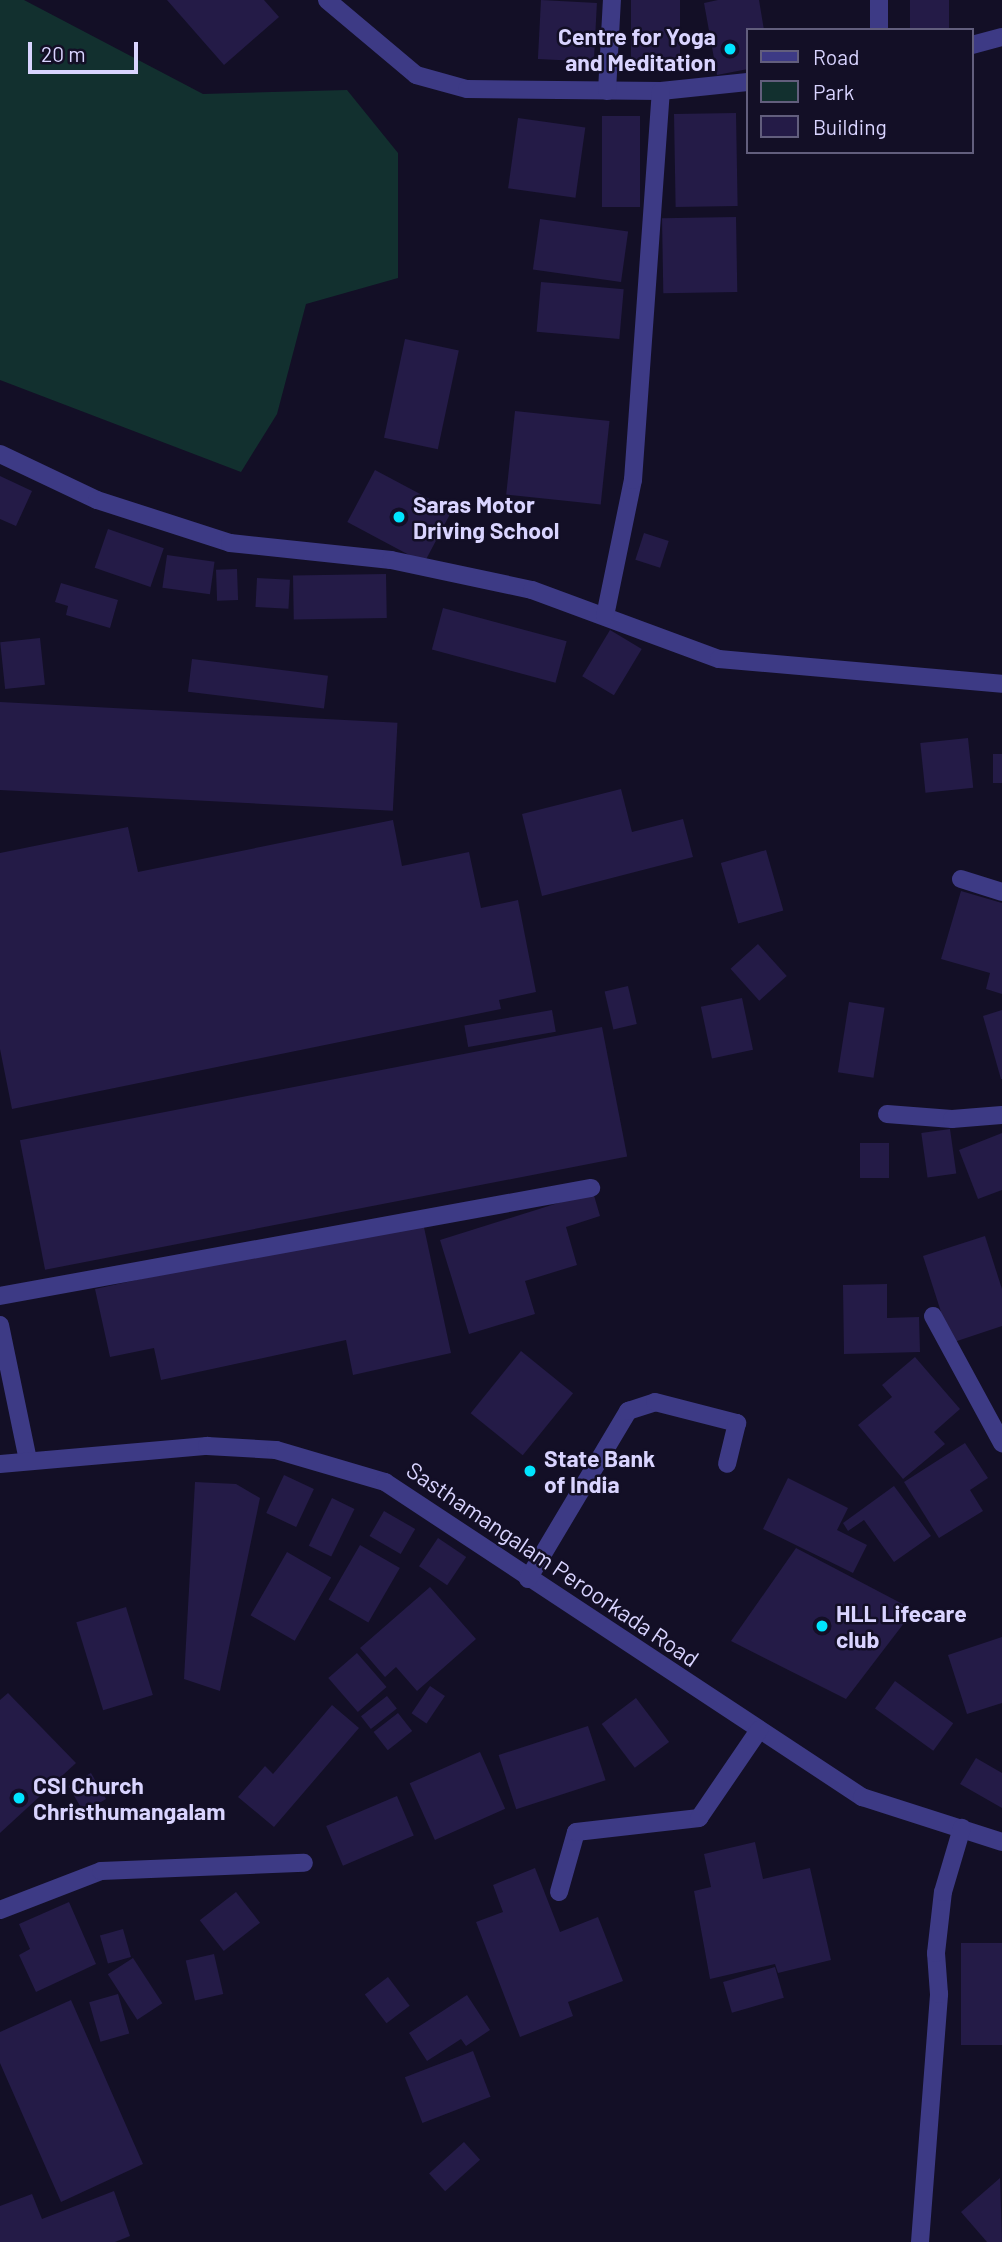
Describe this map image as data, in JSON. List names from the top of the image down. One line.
{"streets":{"street":["Sasthamangalam Peroorkada Road"]},"places":["Centre for Yoga and Meditation","Saras Motor Driving School","State Bank of India","HLL Lifecare club","CSI Church Christhumangalam"],"legend":["Road","Park","Building"],"scale_bar":"20 m"}
